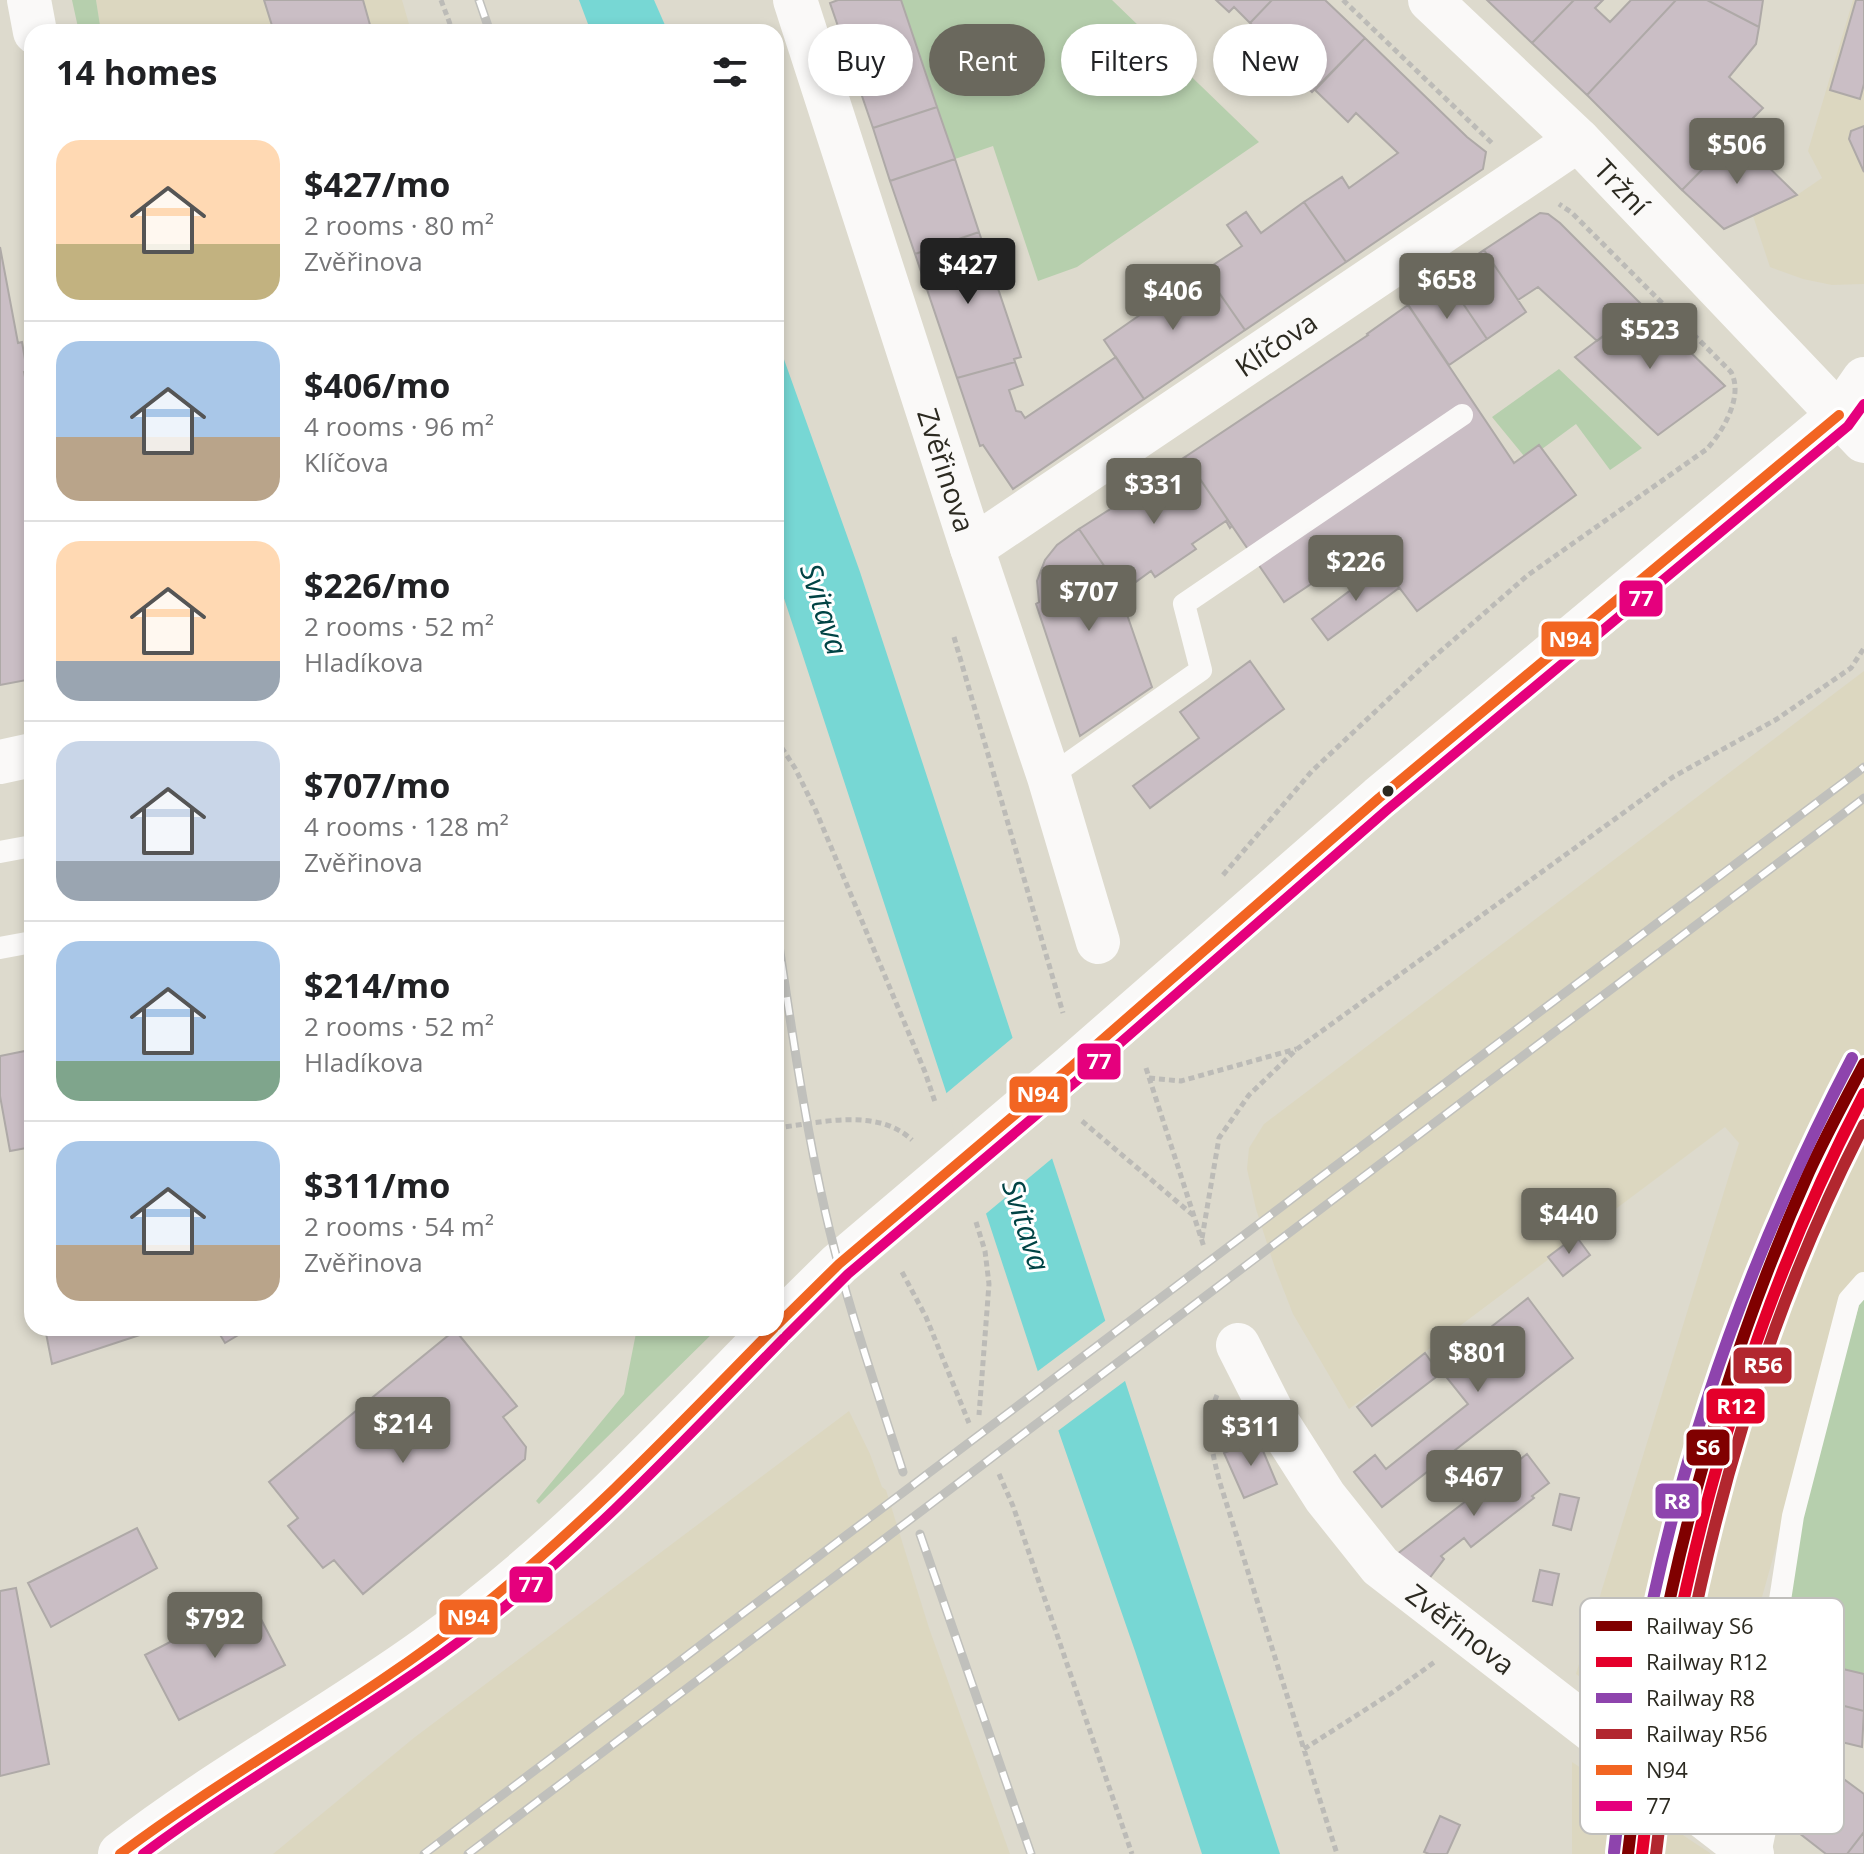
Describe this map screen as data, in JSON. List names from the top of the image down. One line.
{"streets":{"street":["Tržní","Klíčova","Zvěřinova"]},"crossings":[["Tržní","Klíčova"],["Klíčova","Zvěřinova"]],"water":["Svitava"],"lines":["transit line 77","transit line N94","rail line R8","rail line S6","rail line R12","rail line R56"],"legend":["Railway S6","Railway R12","Railway R8","Railway R56","N94","77"],"page":{"chip":["Buy","Rent","Filters","New"],"heading":"14 homes","price":["$506","$427","$658","$406","$523","$331","$226","$707","$440","$801","$214","$311","$467","$792"],"list":[{"name":"$427/mo","note":"2 rooms · 80 m² · Zvěřinova"},{"name":"$406/mo","note":"4 rooms · 96 m² · Klíčova"},{"name":"$226/mo","note":"2 rooms · 52 m² · Hladíkova"},{"name":"$707/mo","note":"4 rooms · 128 m² · Zvěřinova"},{"name":"$214/mo","note":"2 rooms · 52 m² · Hladíkova"},{"name":"$311/mo","note":"2 rooms · 54 m² · Zvěřinova"}]}}
